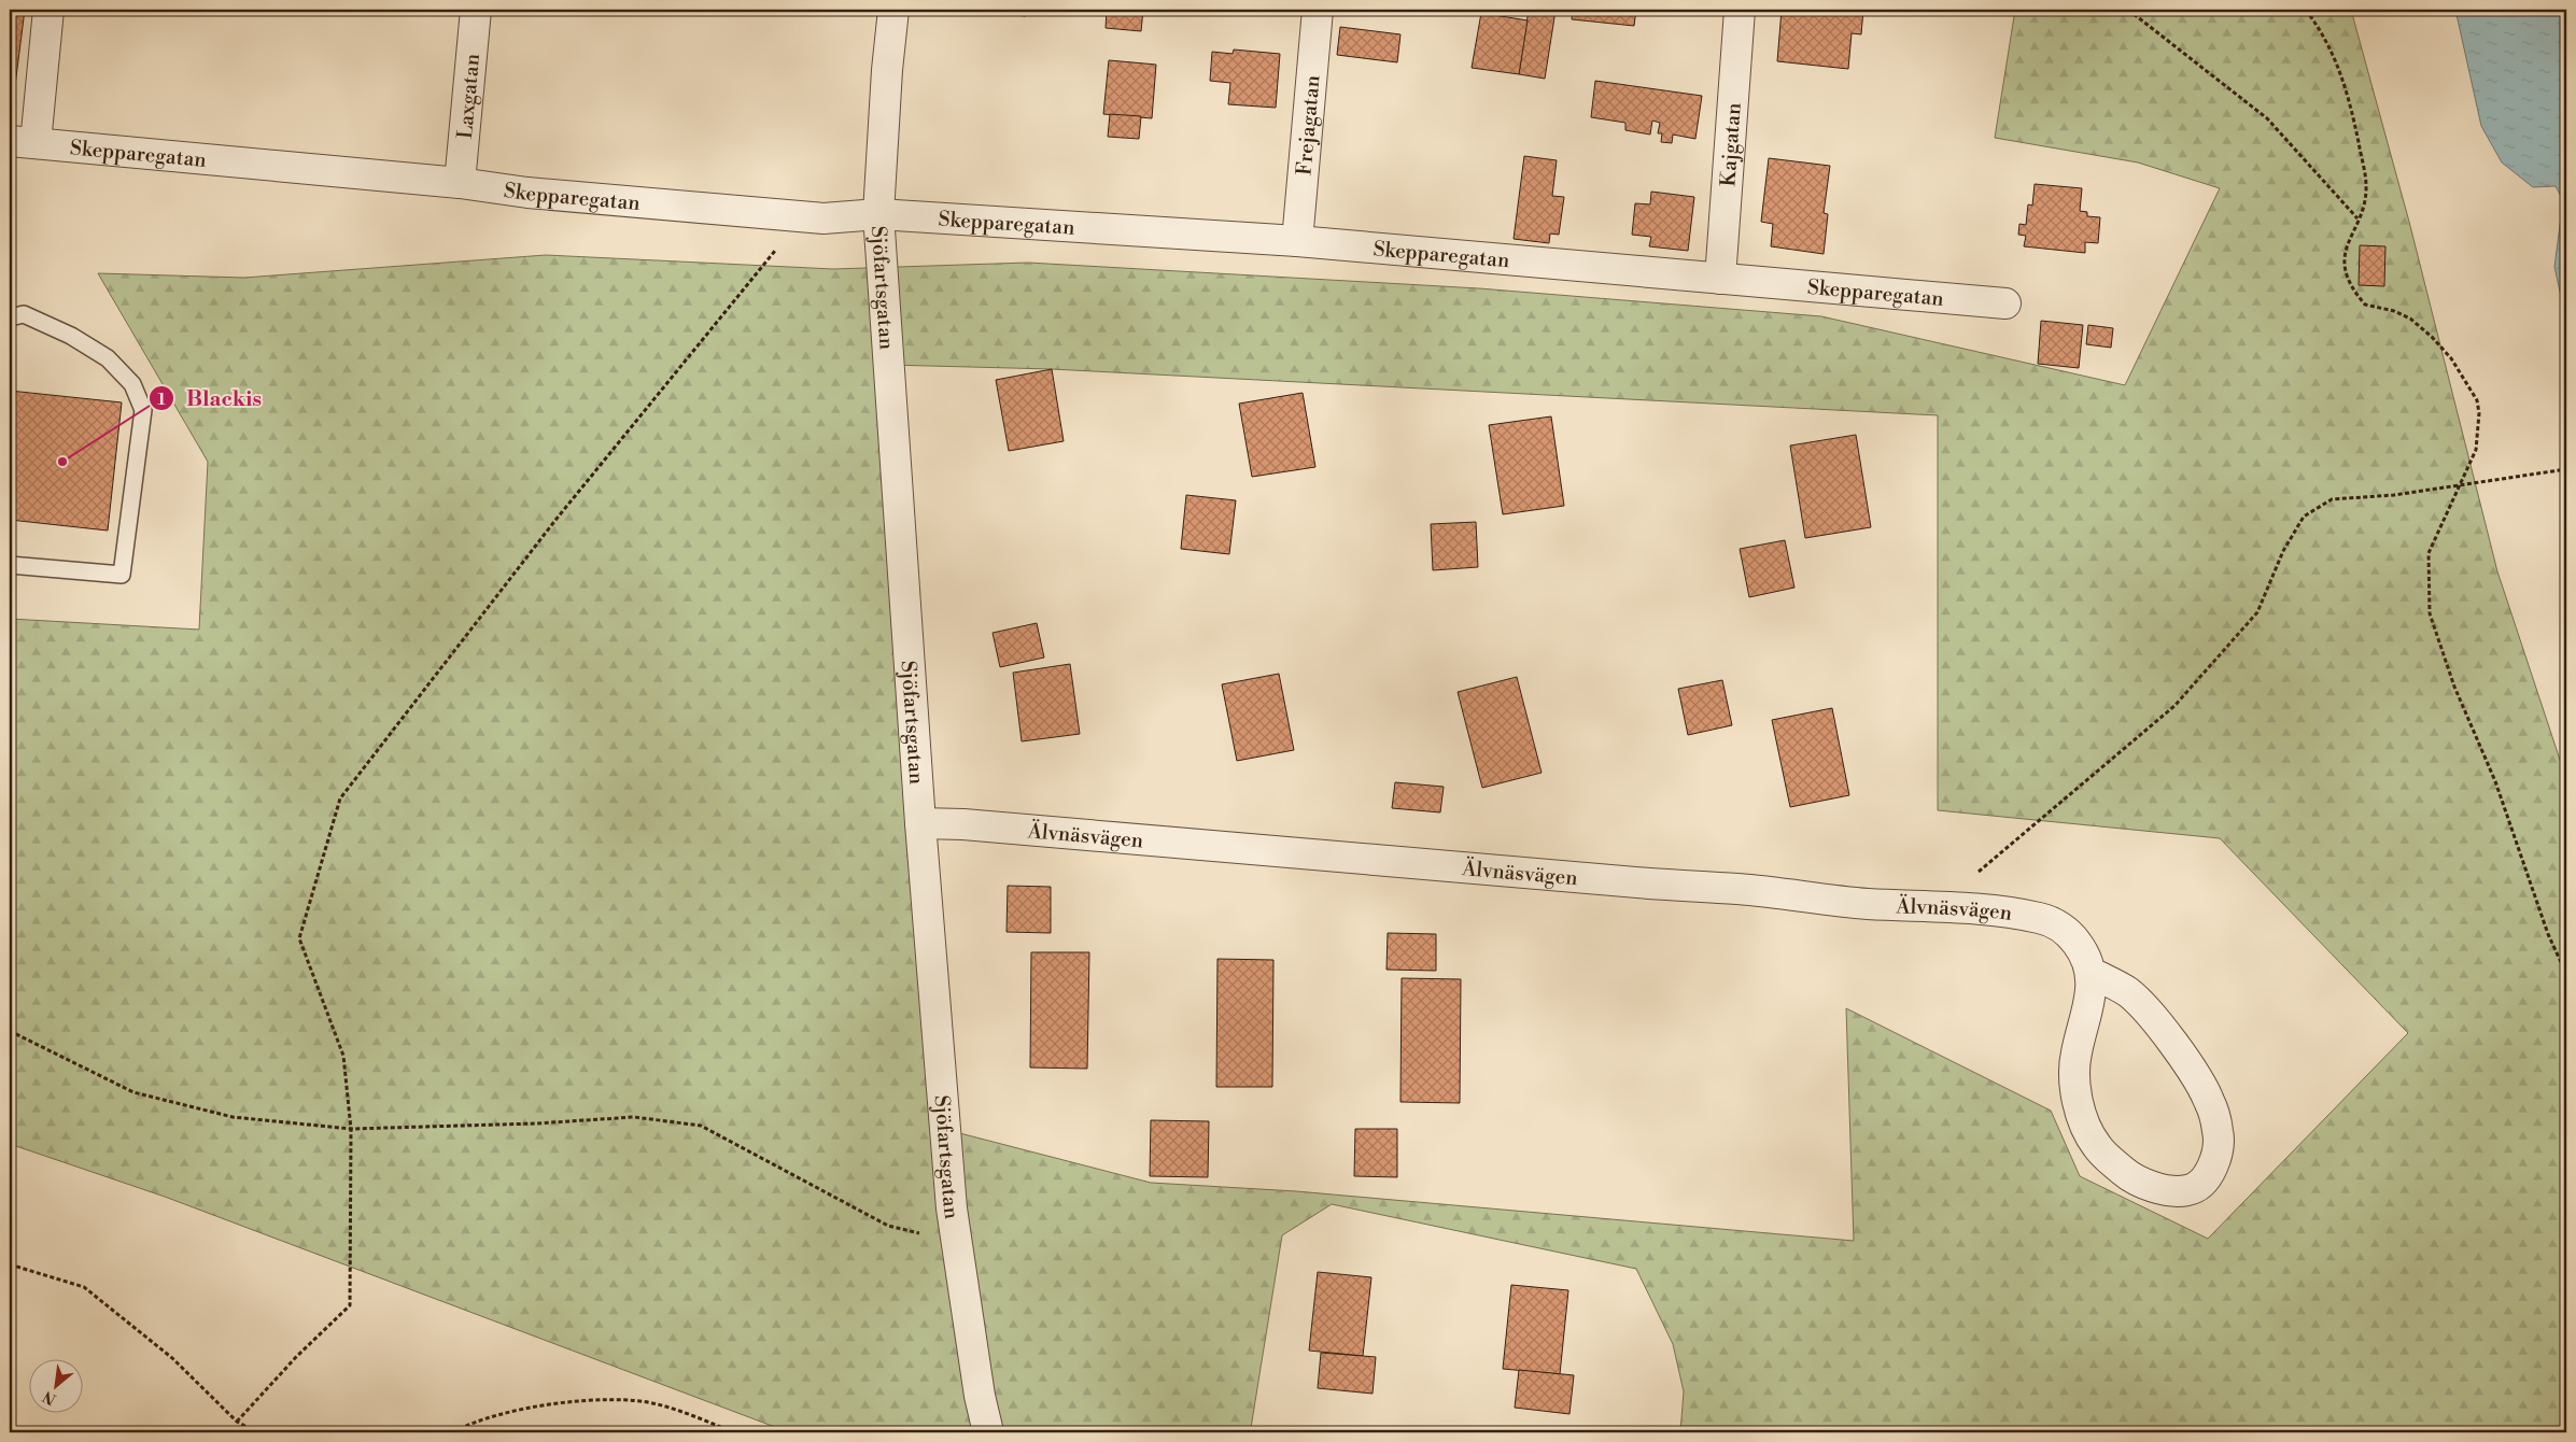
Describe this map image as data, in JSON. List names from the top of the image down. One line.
{"streets":{"street":["Laxgatan","Frejagatan","Kajgatan","Skepparegatan","Sjöfartsgatan","Älvnäsvägen"]},"crossings":[["Laxgatan","Skepparegatan"],["Frejagatan","Skepparegatan"],["Kajgatan","Skepparegatan"],["Skepparegatan","Sjöfartsgatan"],["Sjöfartsgatan","Älvnäsvägen"]],"places":["Blackis"],"north":"bottom left"}
